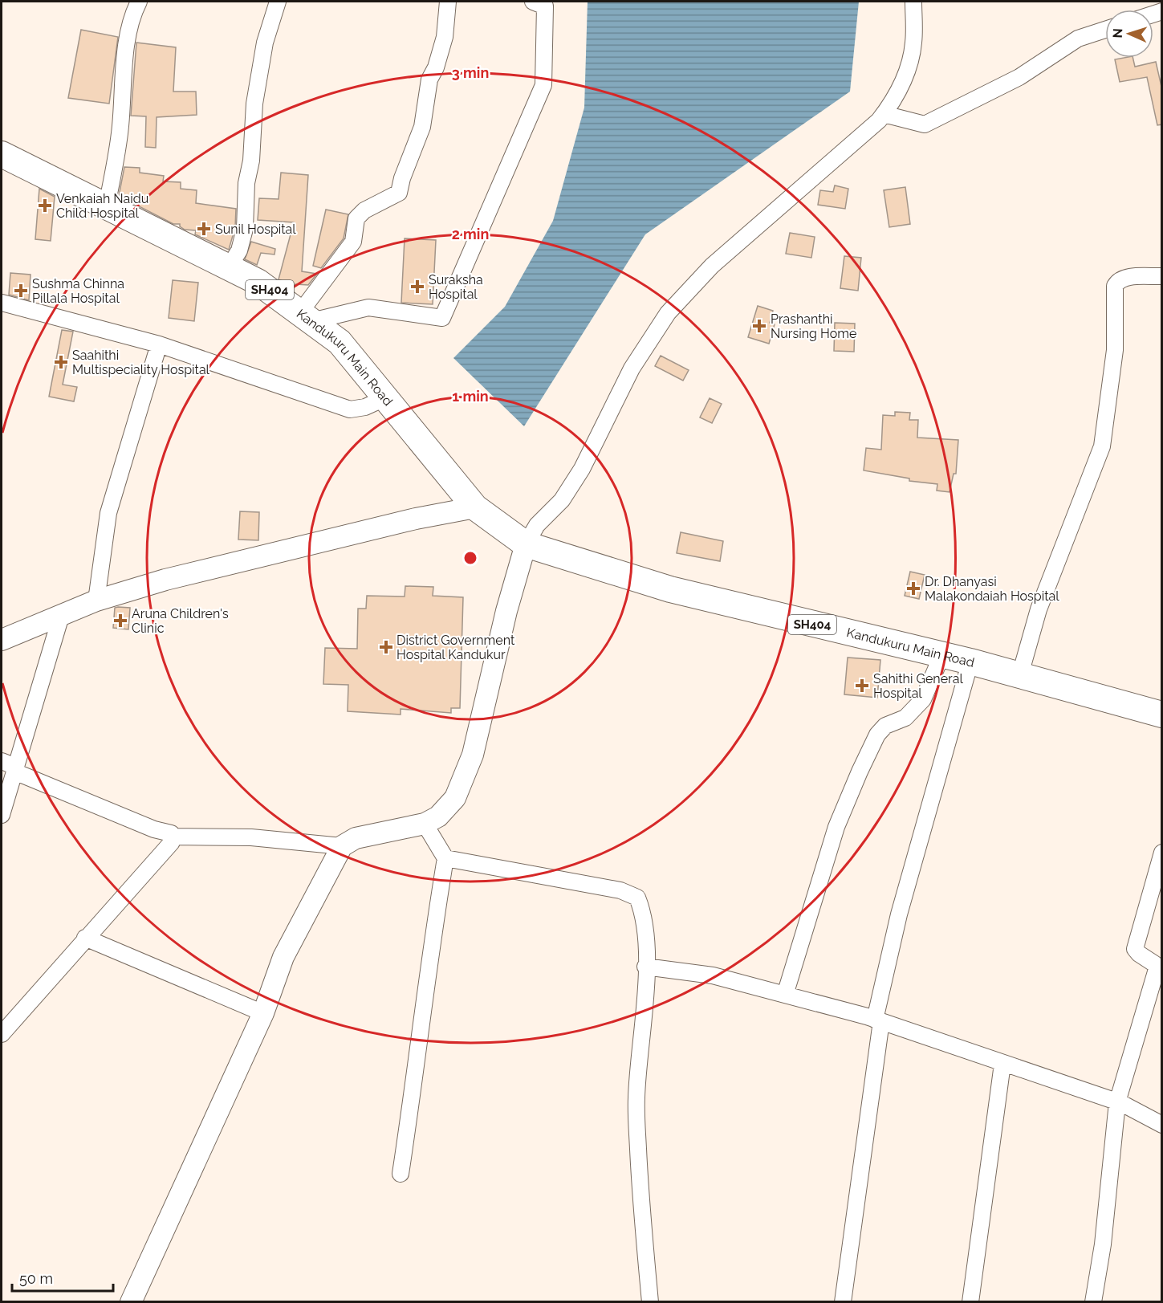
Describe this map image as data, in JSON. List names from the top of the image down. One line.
{"streets":{"main road":["SH404","Kandukuru Main Road"]},"places":{"health":["Venkaiah Naidu Child Hospital","Sunil Hospital","Suraksha Hospital","Sushma Chinna Pillala Hospital","Prashanthi Nursing Home","Saahithi Multispeciality Hospital","Dr. Dhanyasi Malakondaiah Hospital","Aruna Children's Clinic","District Government Hospital Kandukur","Sahithi General Hospital"]},"scale_bar":"50 m","north":"left","rings":["3 min","2 min","1 min"]}
